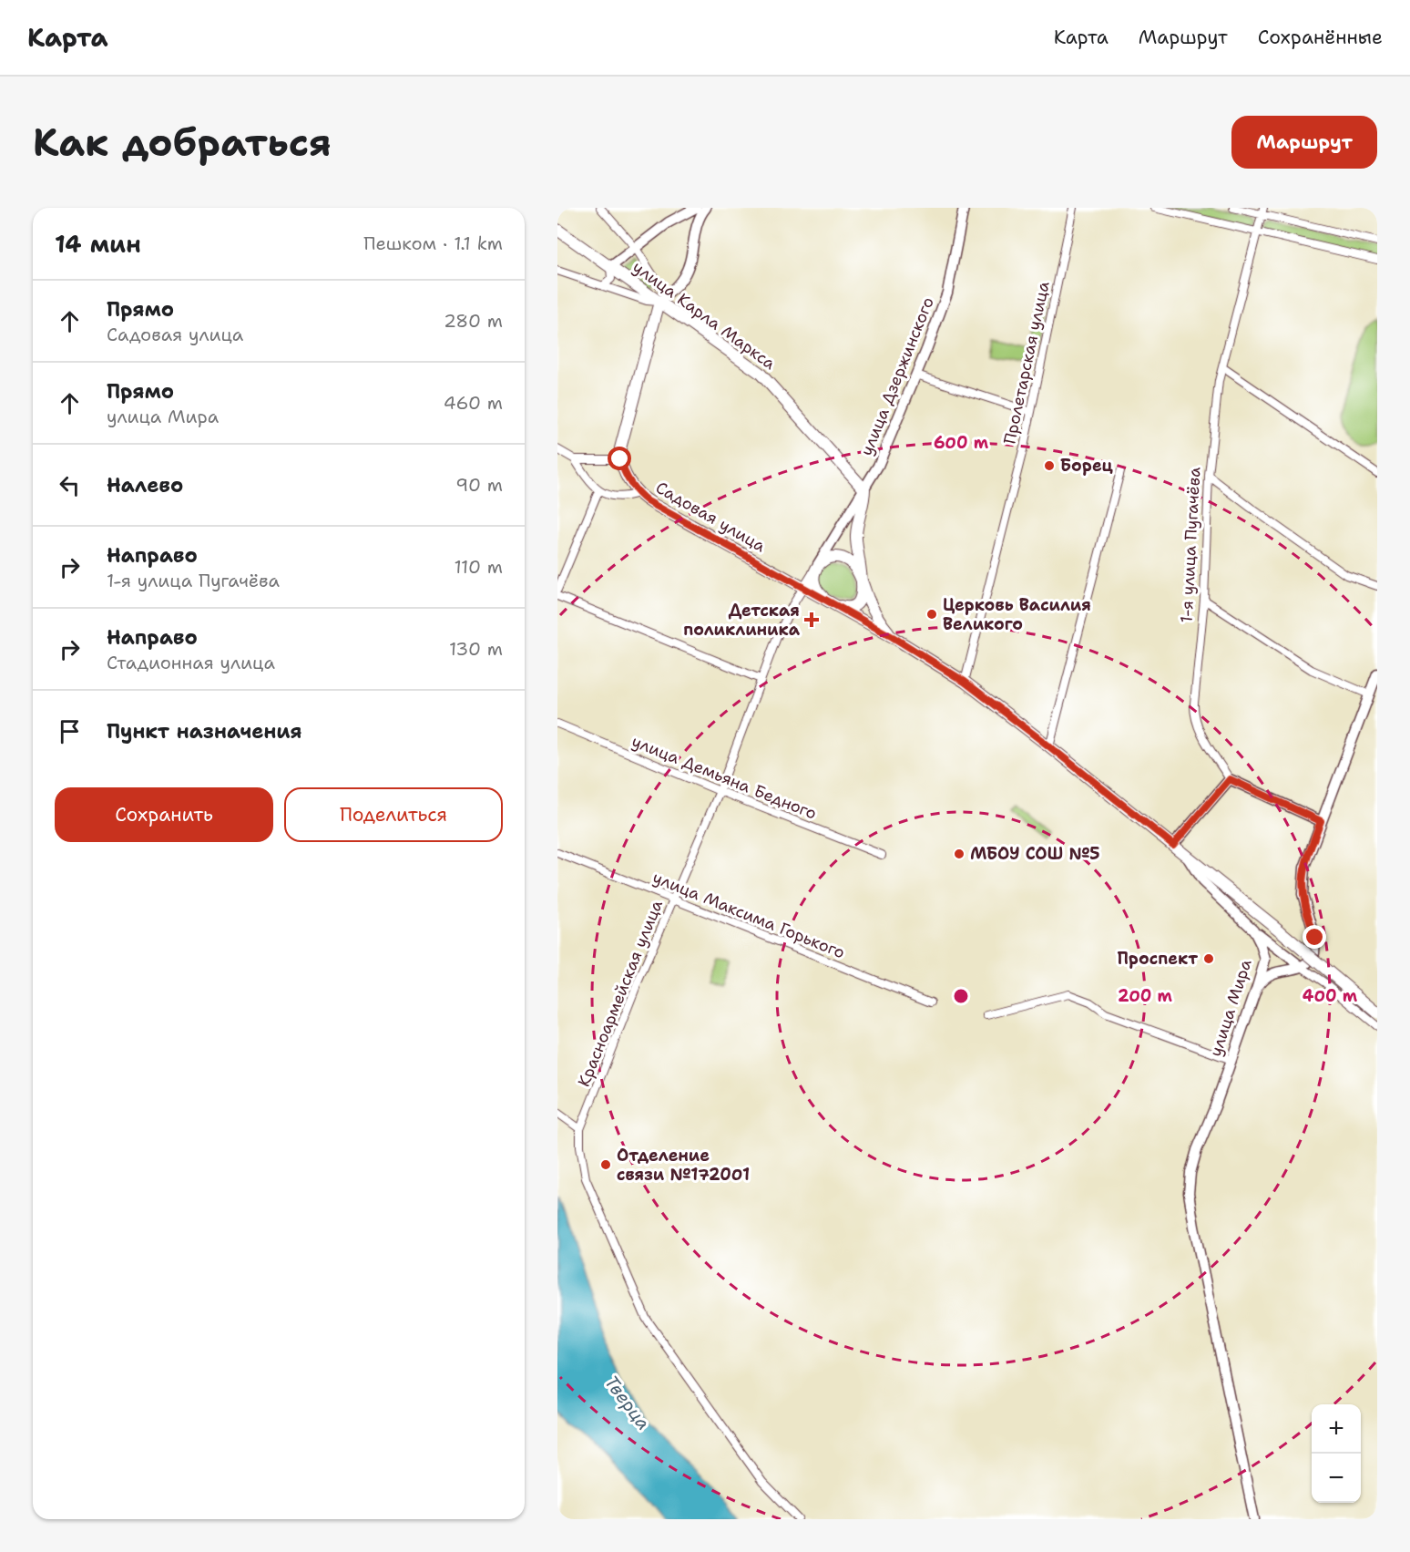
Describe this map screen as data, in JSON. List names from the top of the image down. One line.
{"streets":{"main road":["улица Карла Маркса","Садовая улица","улица Мира"],"street":["Пролетарская улица","улица Дзержинского","1-я улица Пугачёва","улица Демьяна Бедного","улица Максима Горького","Красноармейская улица"]},"crossings":[["улица Карла Маркса","улица Дзержинского"],["Пролетарская улица","улица Мира"],["улица Дзержинского","Садовая улица"],["улица Дзержинского","Красноармейская улица"],["улица Дзержинского","улица Мира"],["Садовая улица","Красноармейская улица"],["Садовая улица","улица Мира"],["улица Демьяна Бедного","Красноармейская улица"],["улица Максима Горького","Красноармейская улица"],["Красноармейская улица","улица Мира"]],"water":["Тверца"],"places":{"other":["Борец","Церковь Василия Великого","МБОУ СОШ №5","Проспект","Отделение связи №172001"],"health":["Детская поликлиника"]},"page":{"header":"Карта","nav":["Карта","Маршрут","Сохранённые"],"buttons":["Маршрут",["Сохранить","Поделиться"]],"title":"Как добраться","heading":["14 мин","Пешком · 1.1 km"],"list":[["Прямо","Садовая улица","280 m"],["Прямо","улица Мира","460 m"],["Налево","90 m"],["Направо","1-я улица Пугачёва","110 m"],["Направо","Стадионная улица","130 m"],"Пункт назначения"],"map_buttons":["+","−"]},"rings":["600 m","200 m","400 m"]}
